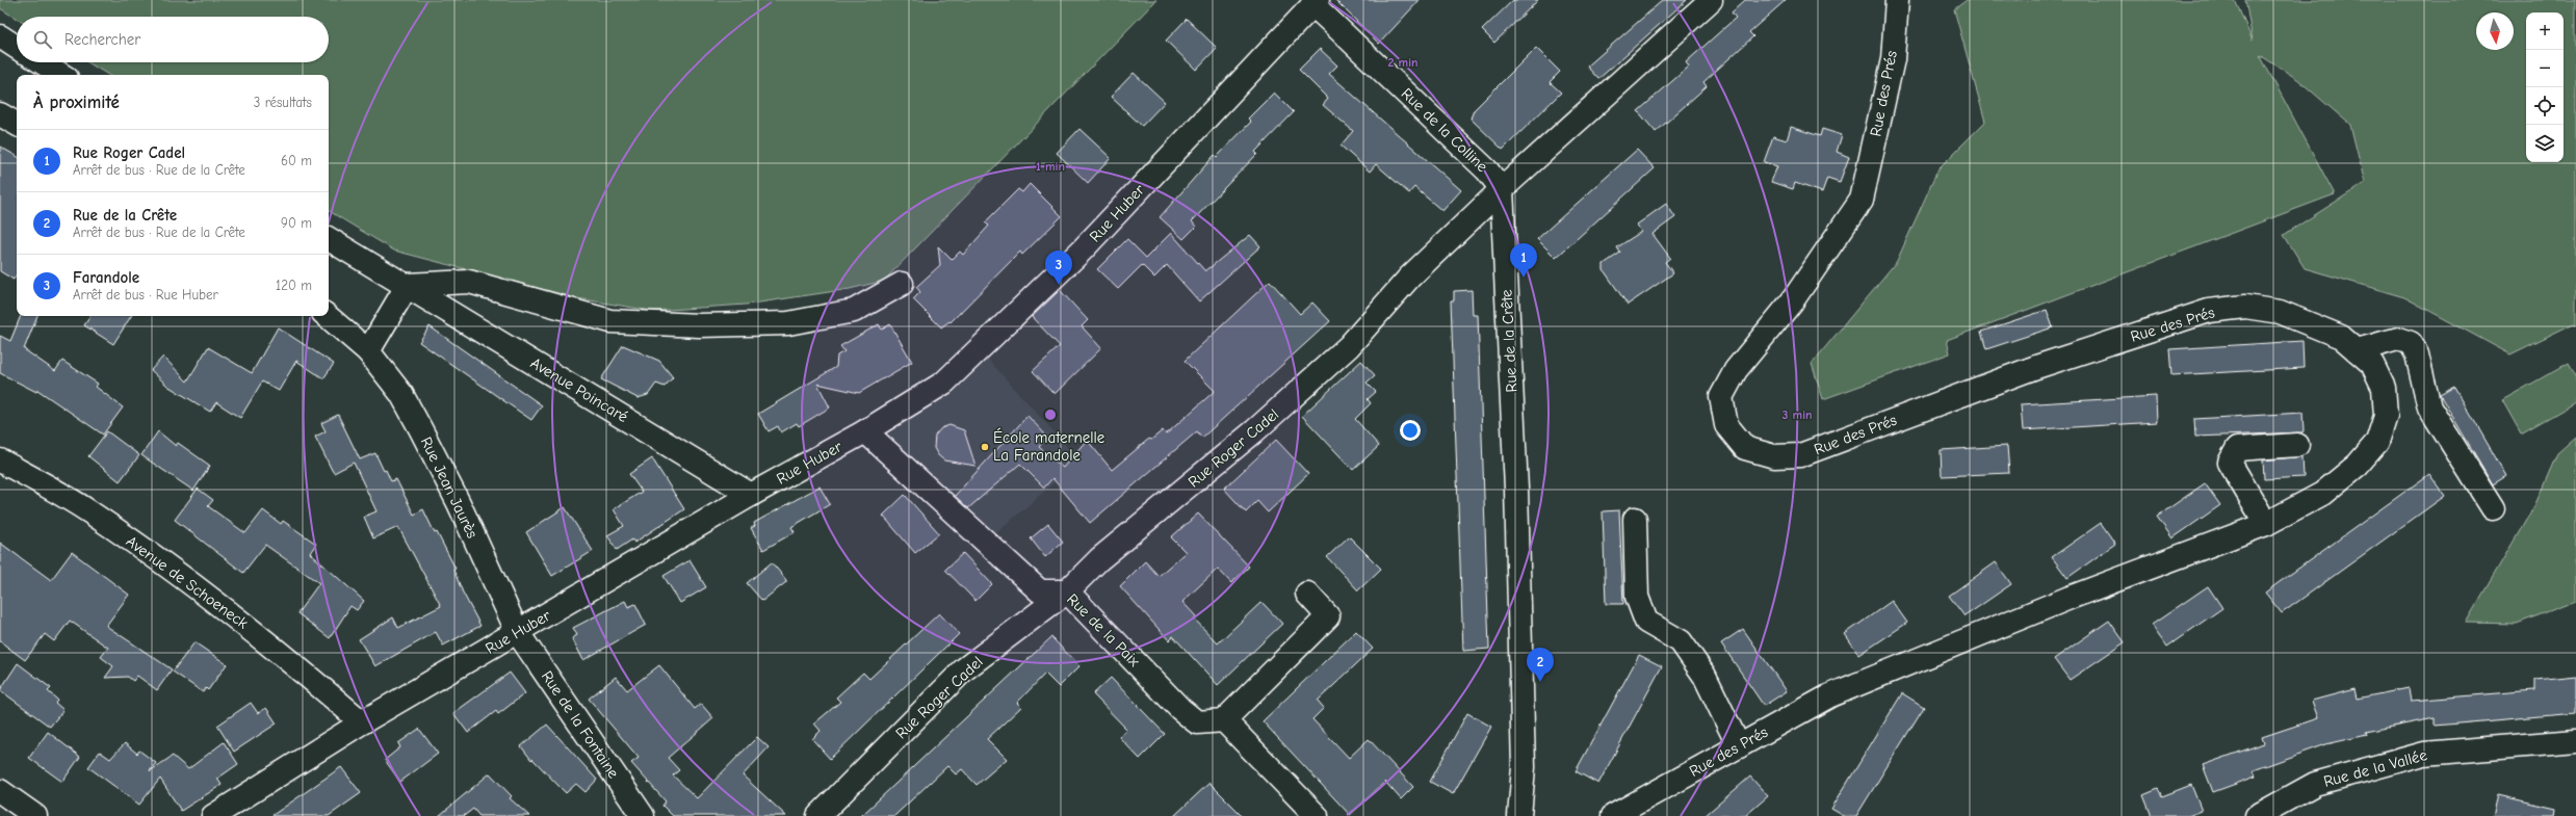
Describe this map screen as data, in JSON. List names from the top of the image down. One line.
{"streets":{"street":["Rue des Prés","Rue de la Colline","Rue Huber","Rue de la Crête","Avenue Poincaré","Rue Roger Cadel","Rue Jean Jaurès","Avenue de Schoeneck","Rue de la Paix","Rue de la Fontaine","Rue de la Vallée"]},"crossings":[["Rue de la Colline","Rue Huber"],["Rue de la Colline","Rue de la Crête"],["Rue de la Colline","Rue Roger Cadel"],["Rue Huber","Avenue Poincaré"],["Rue Huber","Rue Jean Jaurès"],["Rue Huber","Avenue de Schoeneck"],["Rue Huber","Rue de la Paix"],["Rue Huber","Rue de la Fontaine"],["Rue de la Crête","Rue Roger Cadel"],["Rue Roger Cadel","Rue de la Paix"],["Rue Jean Jaurès","Rue de la Fontaine"]],"places":["École maternelle La Farandole"],"north":"bottom","page":{"map_buttons":["+","−"],"search":"Rechercher","heading":["À proximité","3 résultats"],"list":[{"mark":"1","name":"Rue Roger Cadel","note":"Arrêt de bus · Rue de la Crête","value":"60 m"},{"mark":"2","name":"Rue de la Crête","note":"Arrêt de bus · Rue de la Crête","value":"90 m"},{"mark":"3","name":"Farandole","note":"Arrêt de bus · Rue Huber","value":"120 m"}],"pins":["1","3","2"]},"rings":["2 min","1 min","3 min"]}
